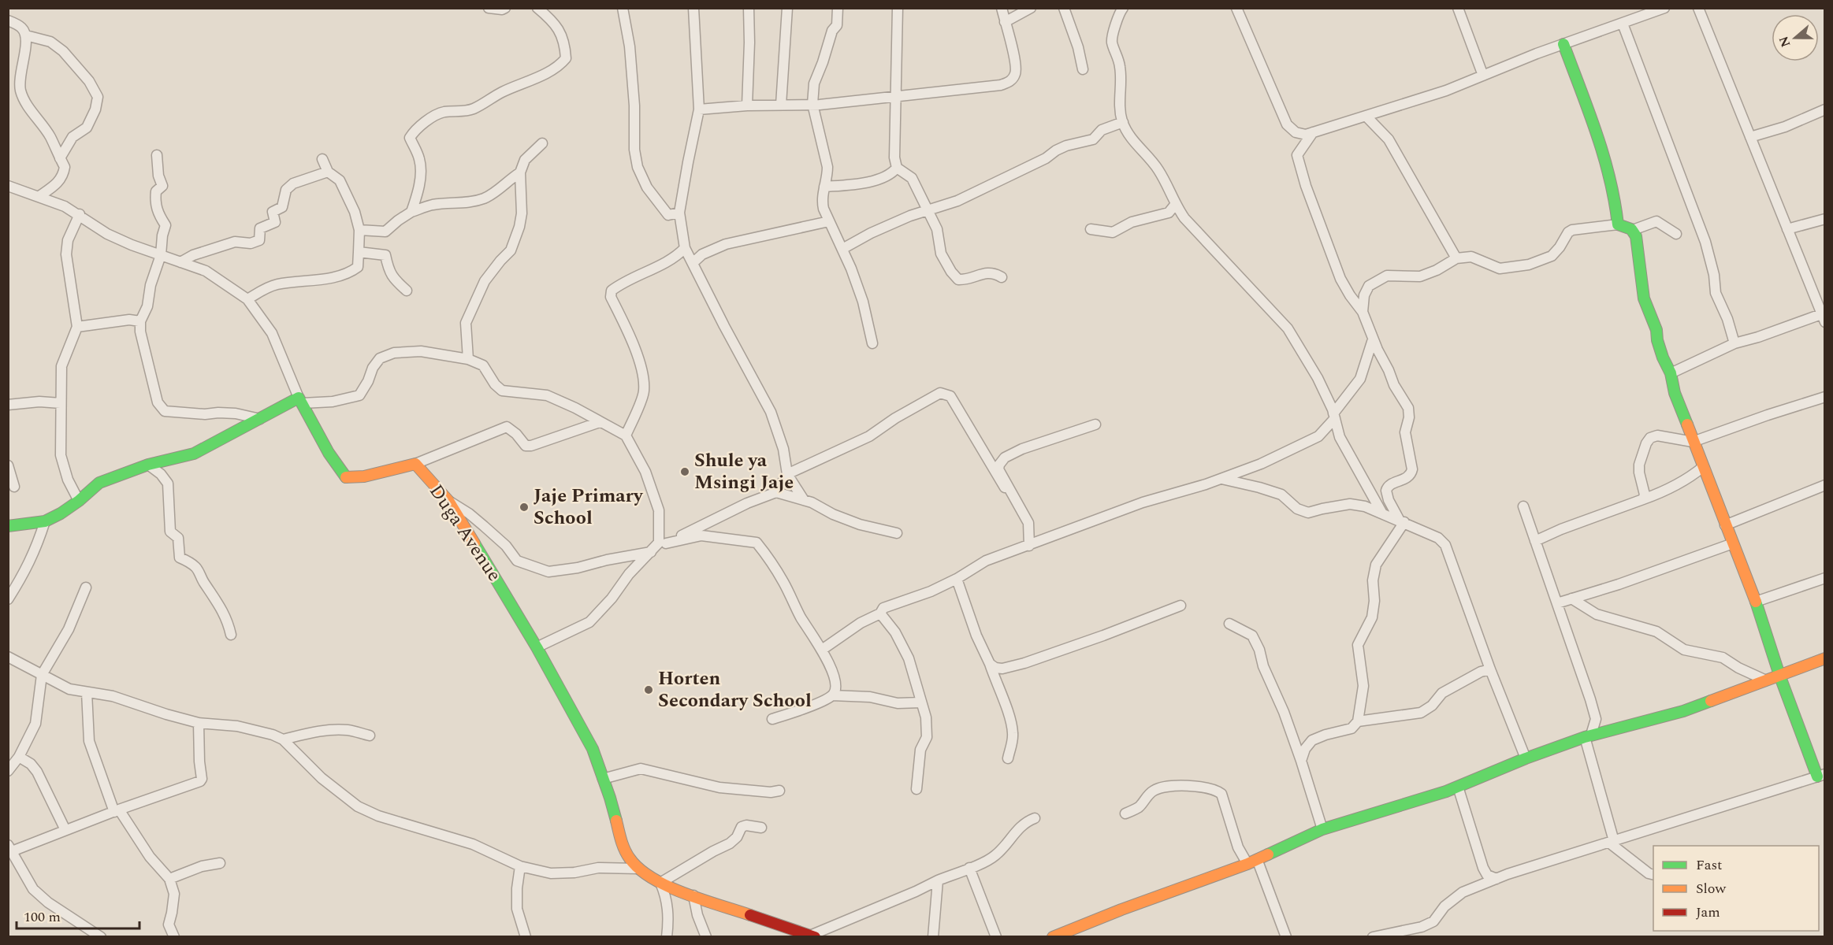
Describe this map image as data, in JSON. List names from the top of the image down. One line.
{"streets":{"street":["Duga Avenue"]},"places":["Shule ya Msingi Jaje","Jaje Primary School","Horten Secondary School"],"legend":["Fast","Slow","Jam"],"scale_bar":"100 m","north":"left"}
